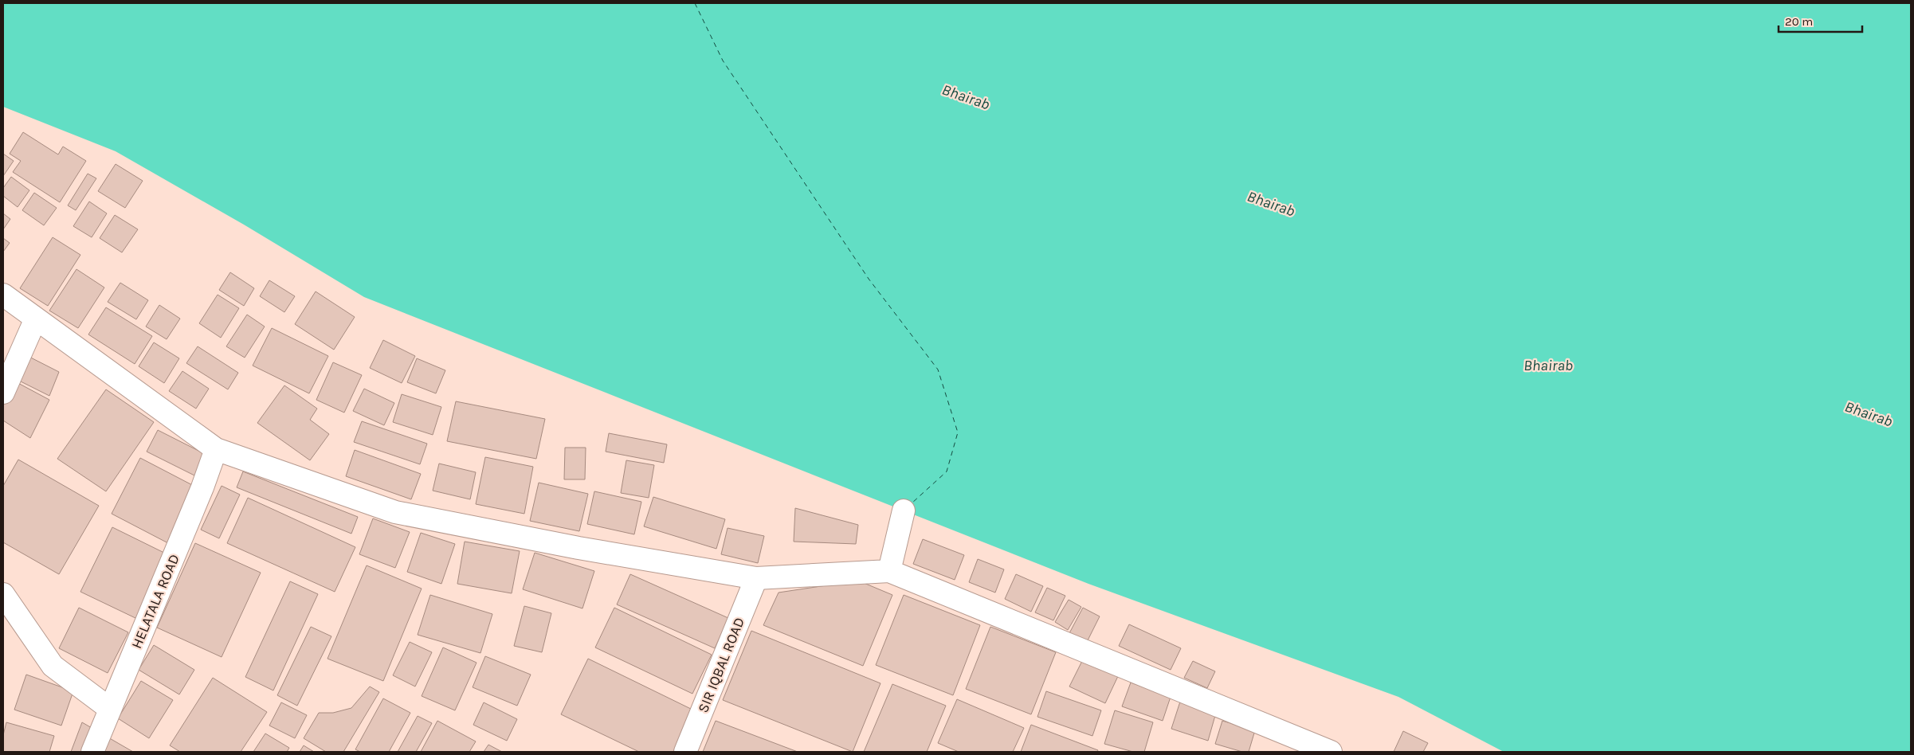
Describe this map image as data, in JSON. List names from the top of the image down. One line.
{"streets":{"street":["HELATALA ROAD","SIR IQBAL ROAD"]},"water":["Bhairab"],"scale_bar":"20 m"}
